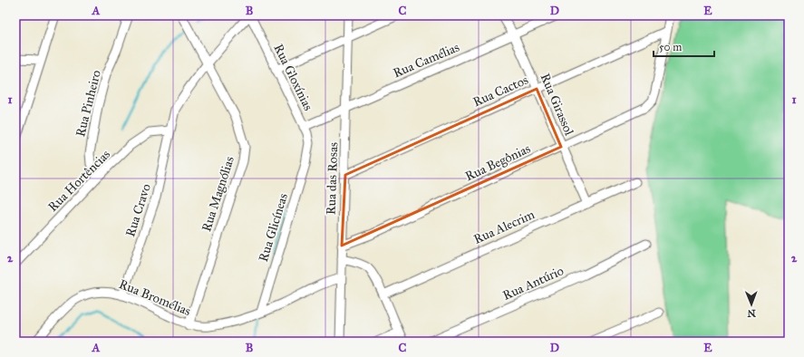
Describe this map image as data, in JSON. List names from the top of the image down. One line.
{"streets":{"street":["Rua Camélias","Rua Gloxínias","Rua Cactos","Rua Pinheiro","Rua Girassol","Rua Begônias","Rua das Rosas","Rua Hortências","Rua Magnólias","Rua Cravo","Rua Alecrim","Rua Glicíneas","Rua Antúrio","Rua Bromélias"]},"crossings":[["Rua Camélias","Rua Gloxínias"],["Rua Camélias","Rua Girassol"],["Rua Camélias","Rua das Rosas"],["Rua Gloxínias","Rua Cravo"],["Rua Gloxínias","Rua Glicíneas"],["Rua Cactos","Rua Girassol"],["Rua Cactos","Rua Begônias"],["Rua Cactos","Rua das Rosas"],["Rua Pinheiro","Rua Hortências"],["Rua Girassol","Rua Begônias"],["Rua Girassol","Rua Alecrim"],["Rua Begônias","Rua das Rosas"],["Rua das Rosas","Rua Bromélias"],["Rua Hortências","Rua Cravo"],["Rua Magnólias","Rua Cravo"],["Rua Magnólias","Rua Bromélias"],["Rua Cravo","Rua Bromélias"],["Rua Glicíneas","Rua Bromélias"]],"scale_bar":"50 m","north":"bottom","grid":{"columns":["A","B","C","D","E"],"rows":["1","2"]}}
